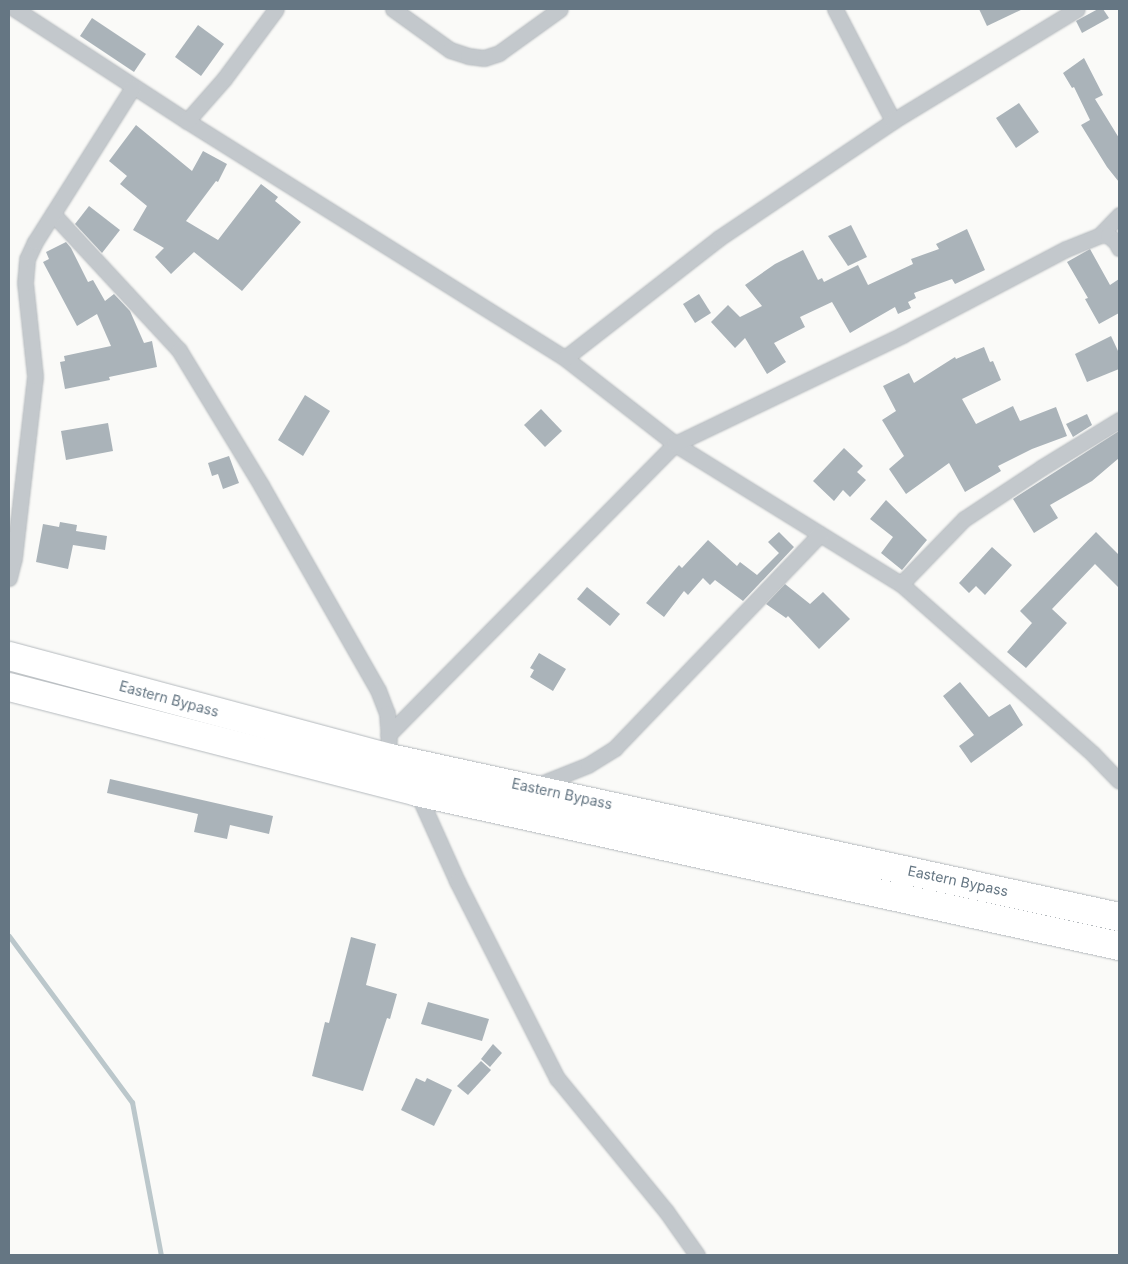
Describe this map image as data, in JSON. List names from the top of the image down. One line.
{"streets":{"highway":["Eastern Bypass"]}}
